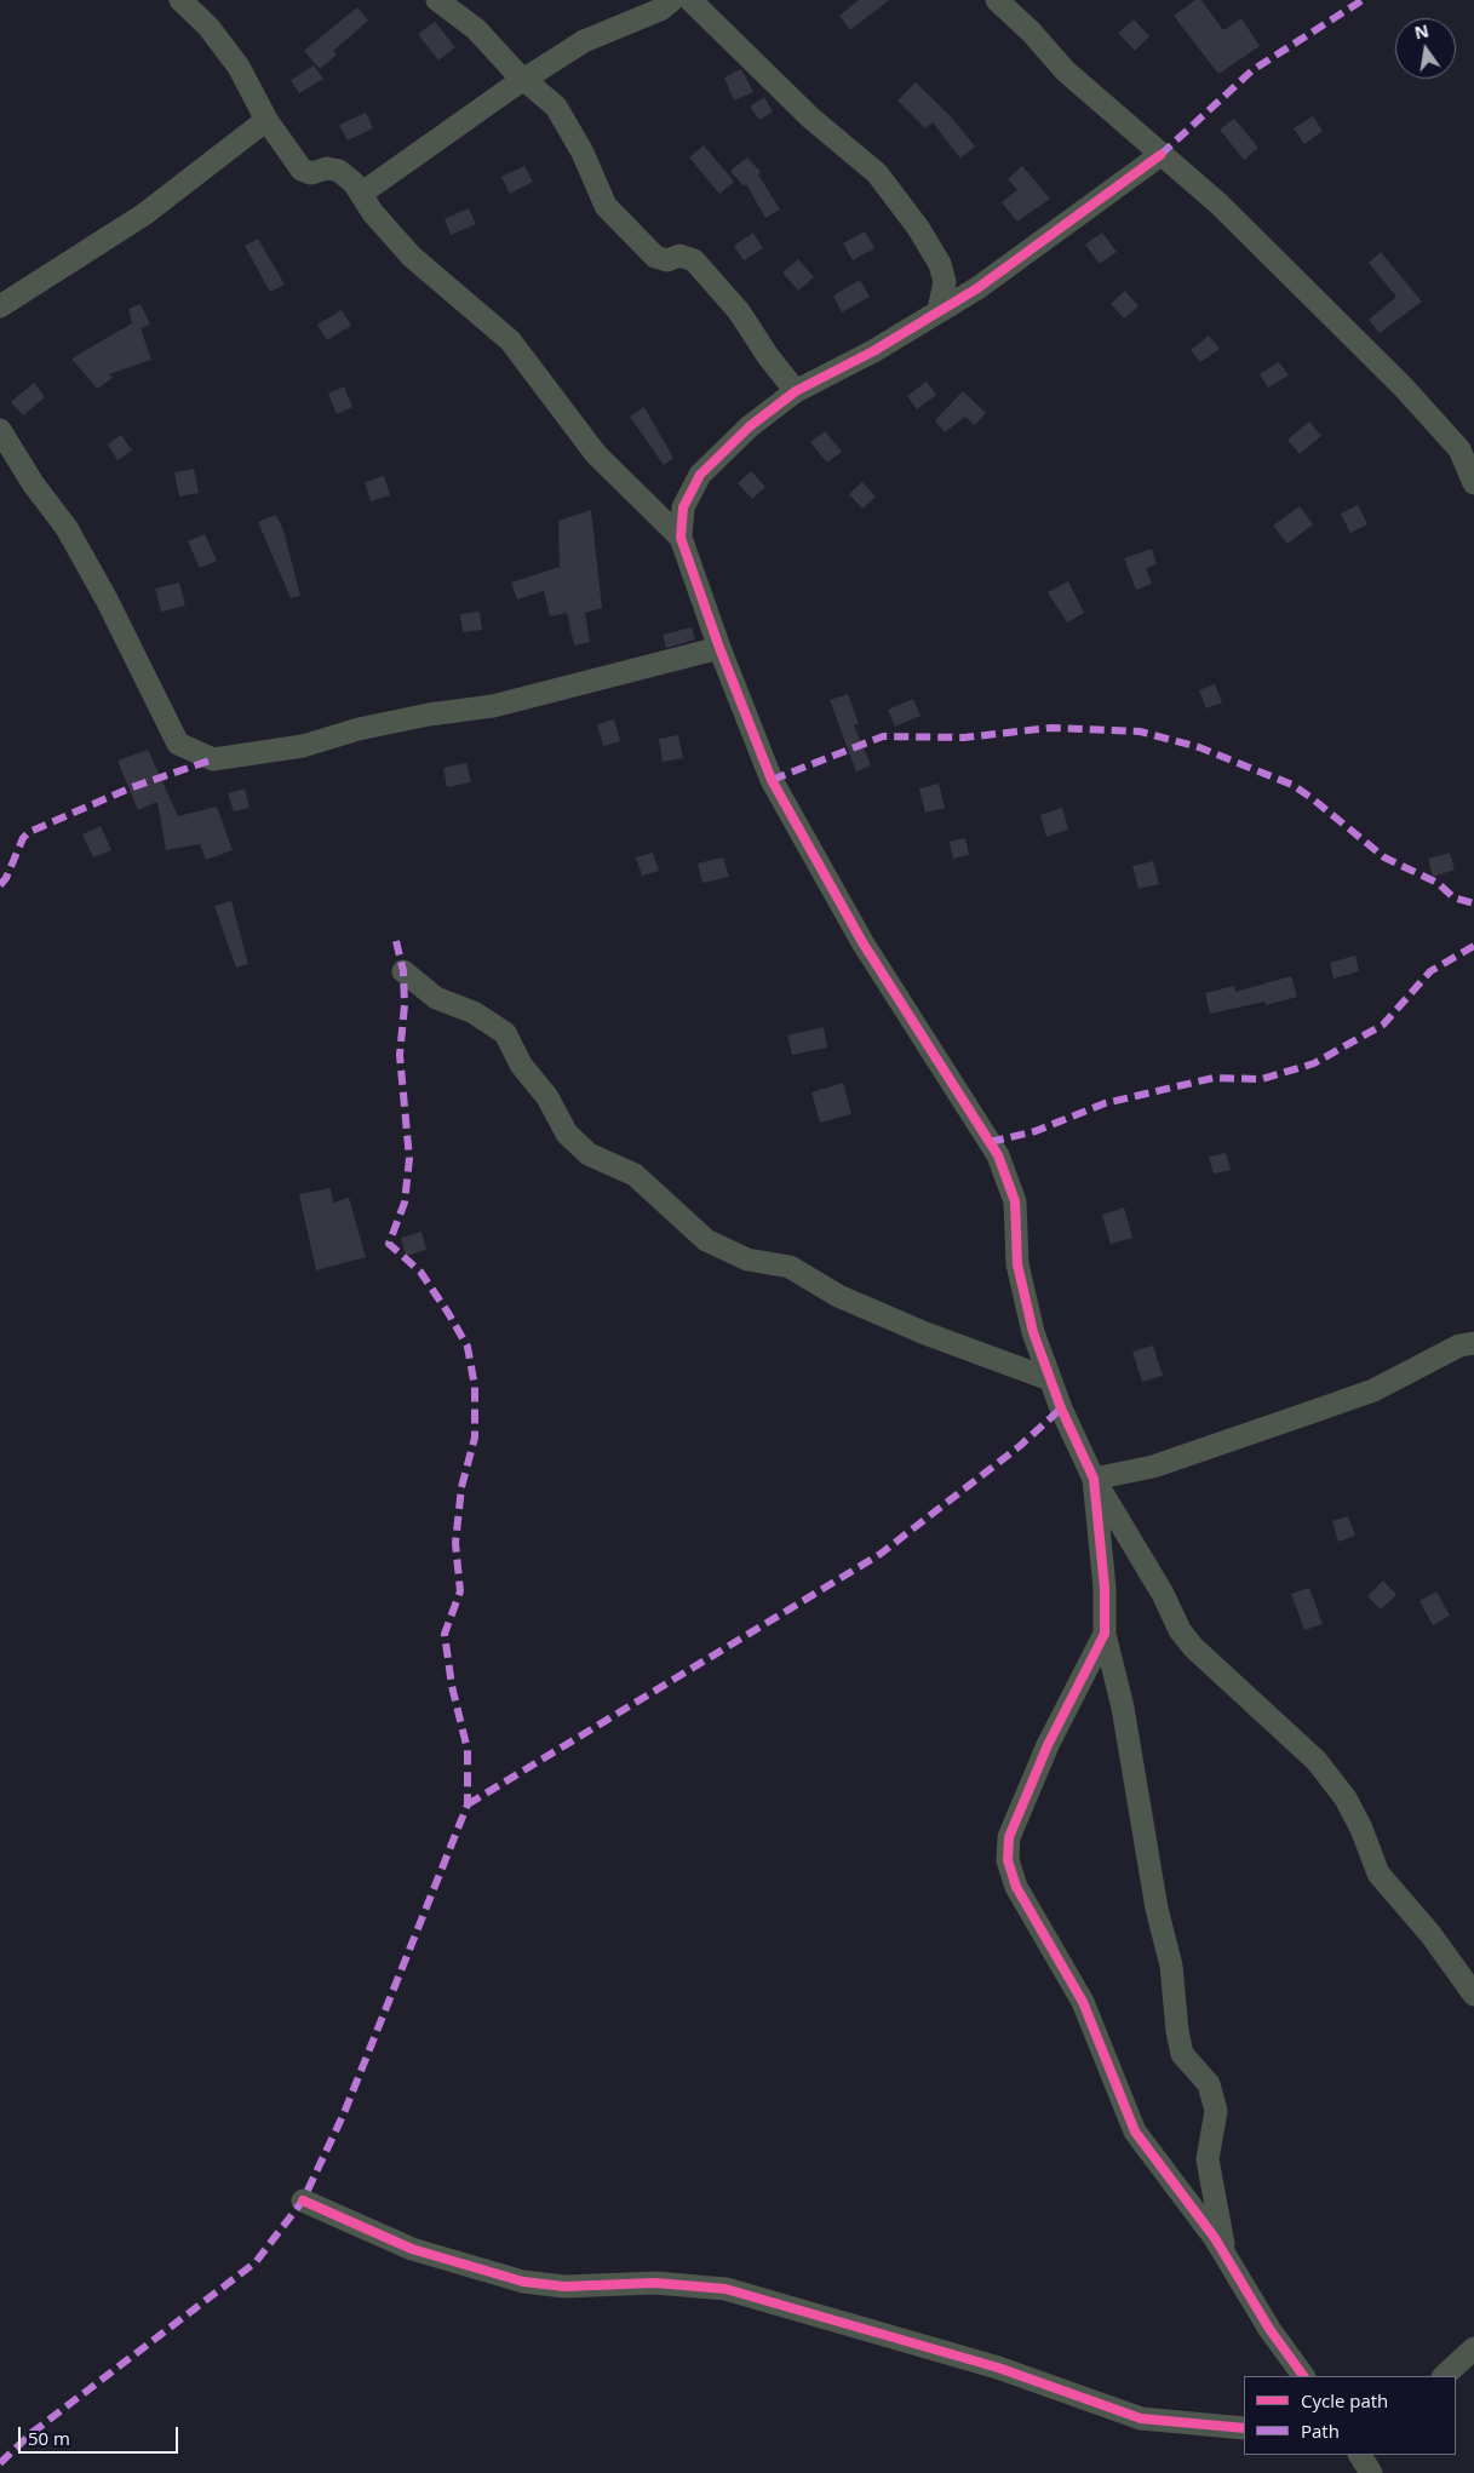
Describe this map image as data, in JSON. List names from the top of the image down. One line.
{"legend":["Cycle path","Path"],"scale_bar":"50 m","north":"top"}
